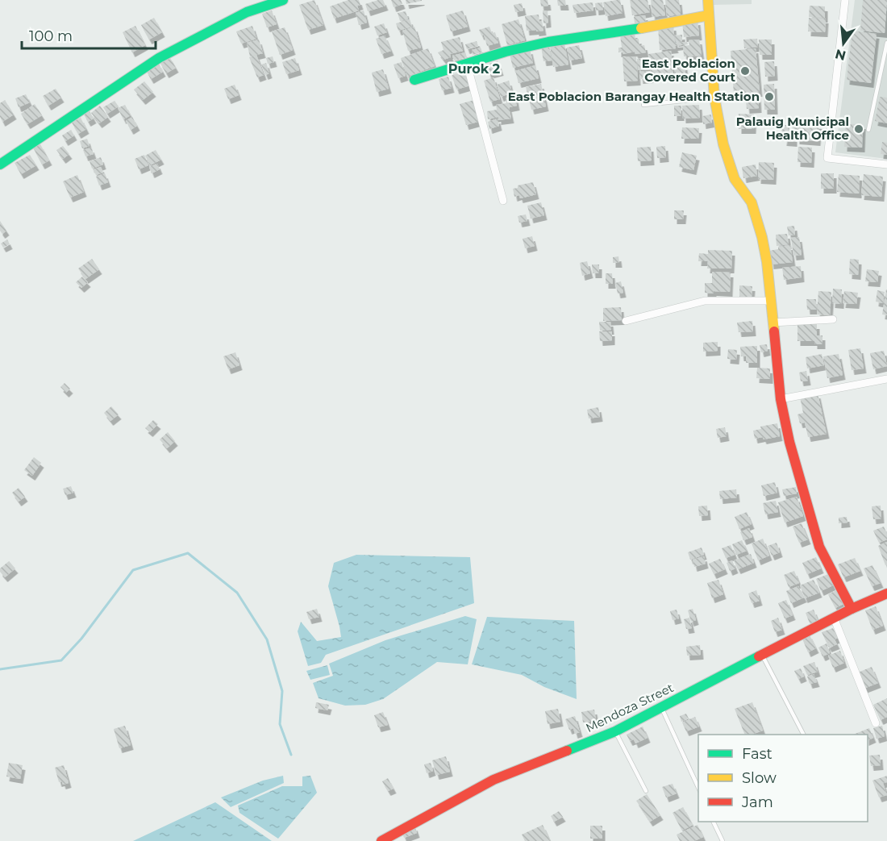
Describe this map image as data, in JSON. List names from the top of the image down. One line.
{"streets":{"street":["Mendoza Street"]},"districts":["Purok 2"],"places":["East Poblacion Covered Court","East Poblacion Barangay Health Station","Palauig Municipal Health Office"],"legend":["Fast","Slow","Jam"],"scale_bar":"100 m","north":"bottom"}
